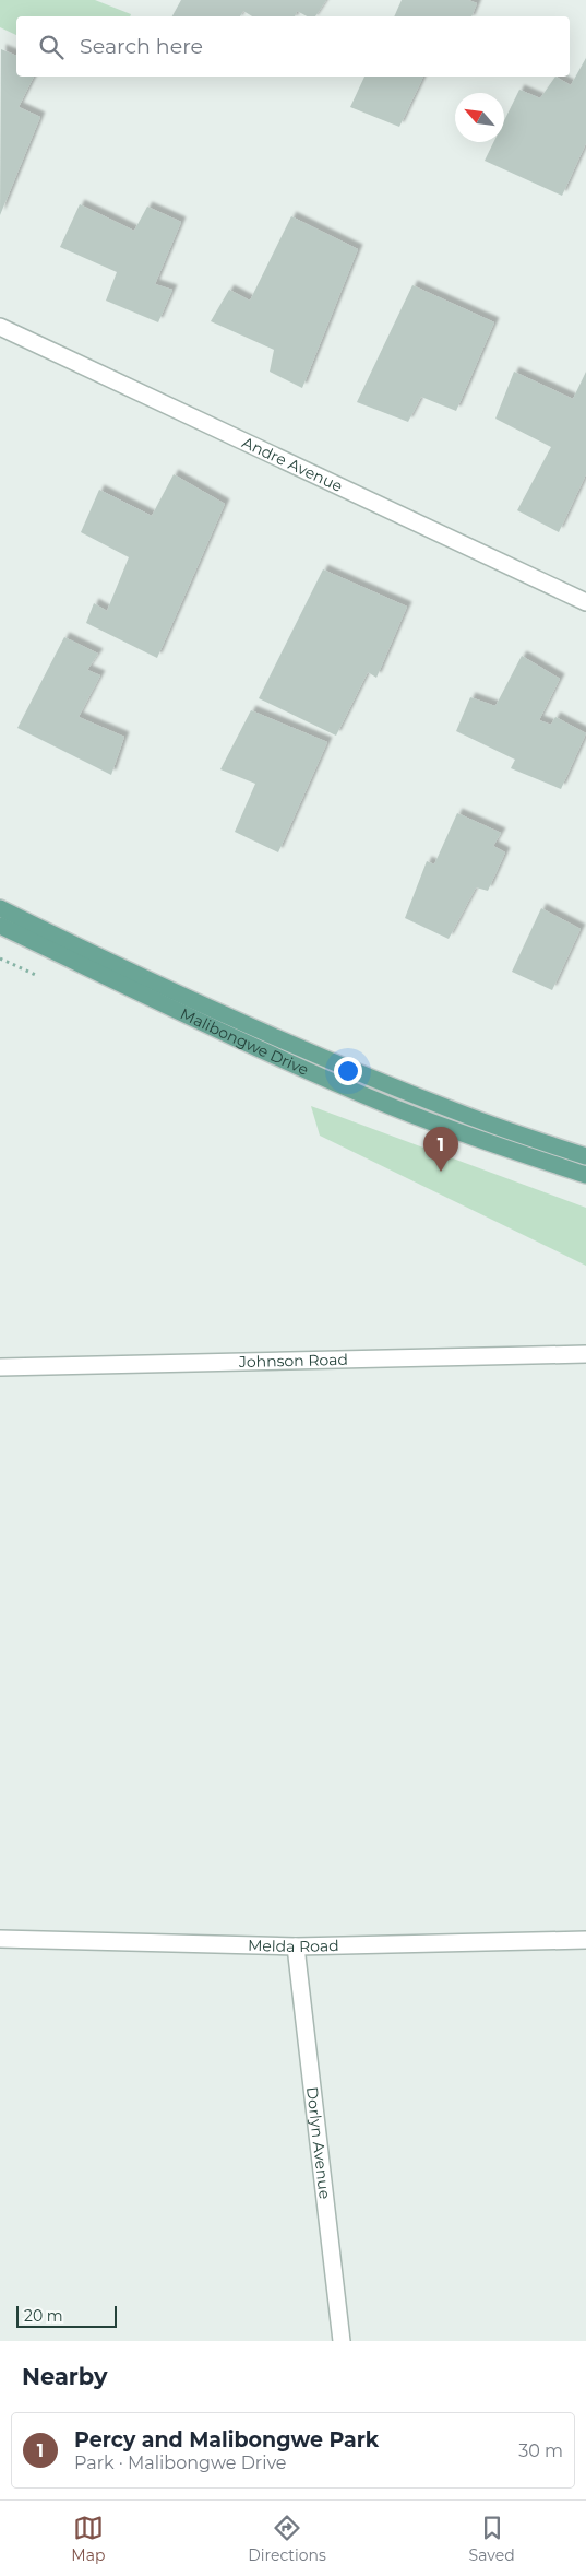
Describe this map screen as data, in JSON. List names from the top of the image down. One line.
{"streets":{"main road":["Malibongwe Drive"],"street":["Andre Avenue","Johnson Road","Melda Road","Dorlyn Avenue"]},"crossings":[["Melda Road","Dorlyn Avenue"]],"scale_bar":"20 m","north":"top left","page":{"search":"Search here","pins":"1","scale":"20 m","heading":"Nearby","list":[{"mark":"1","name":"Percy and Malibongwe Park","note":"Park · Malibongwe Drive","value":"30 m"}],"nav":["Map","Directions","Saved"]}}
